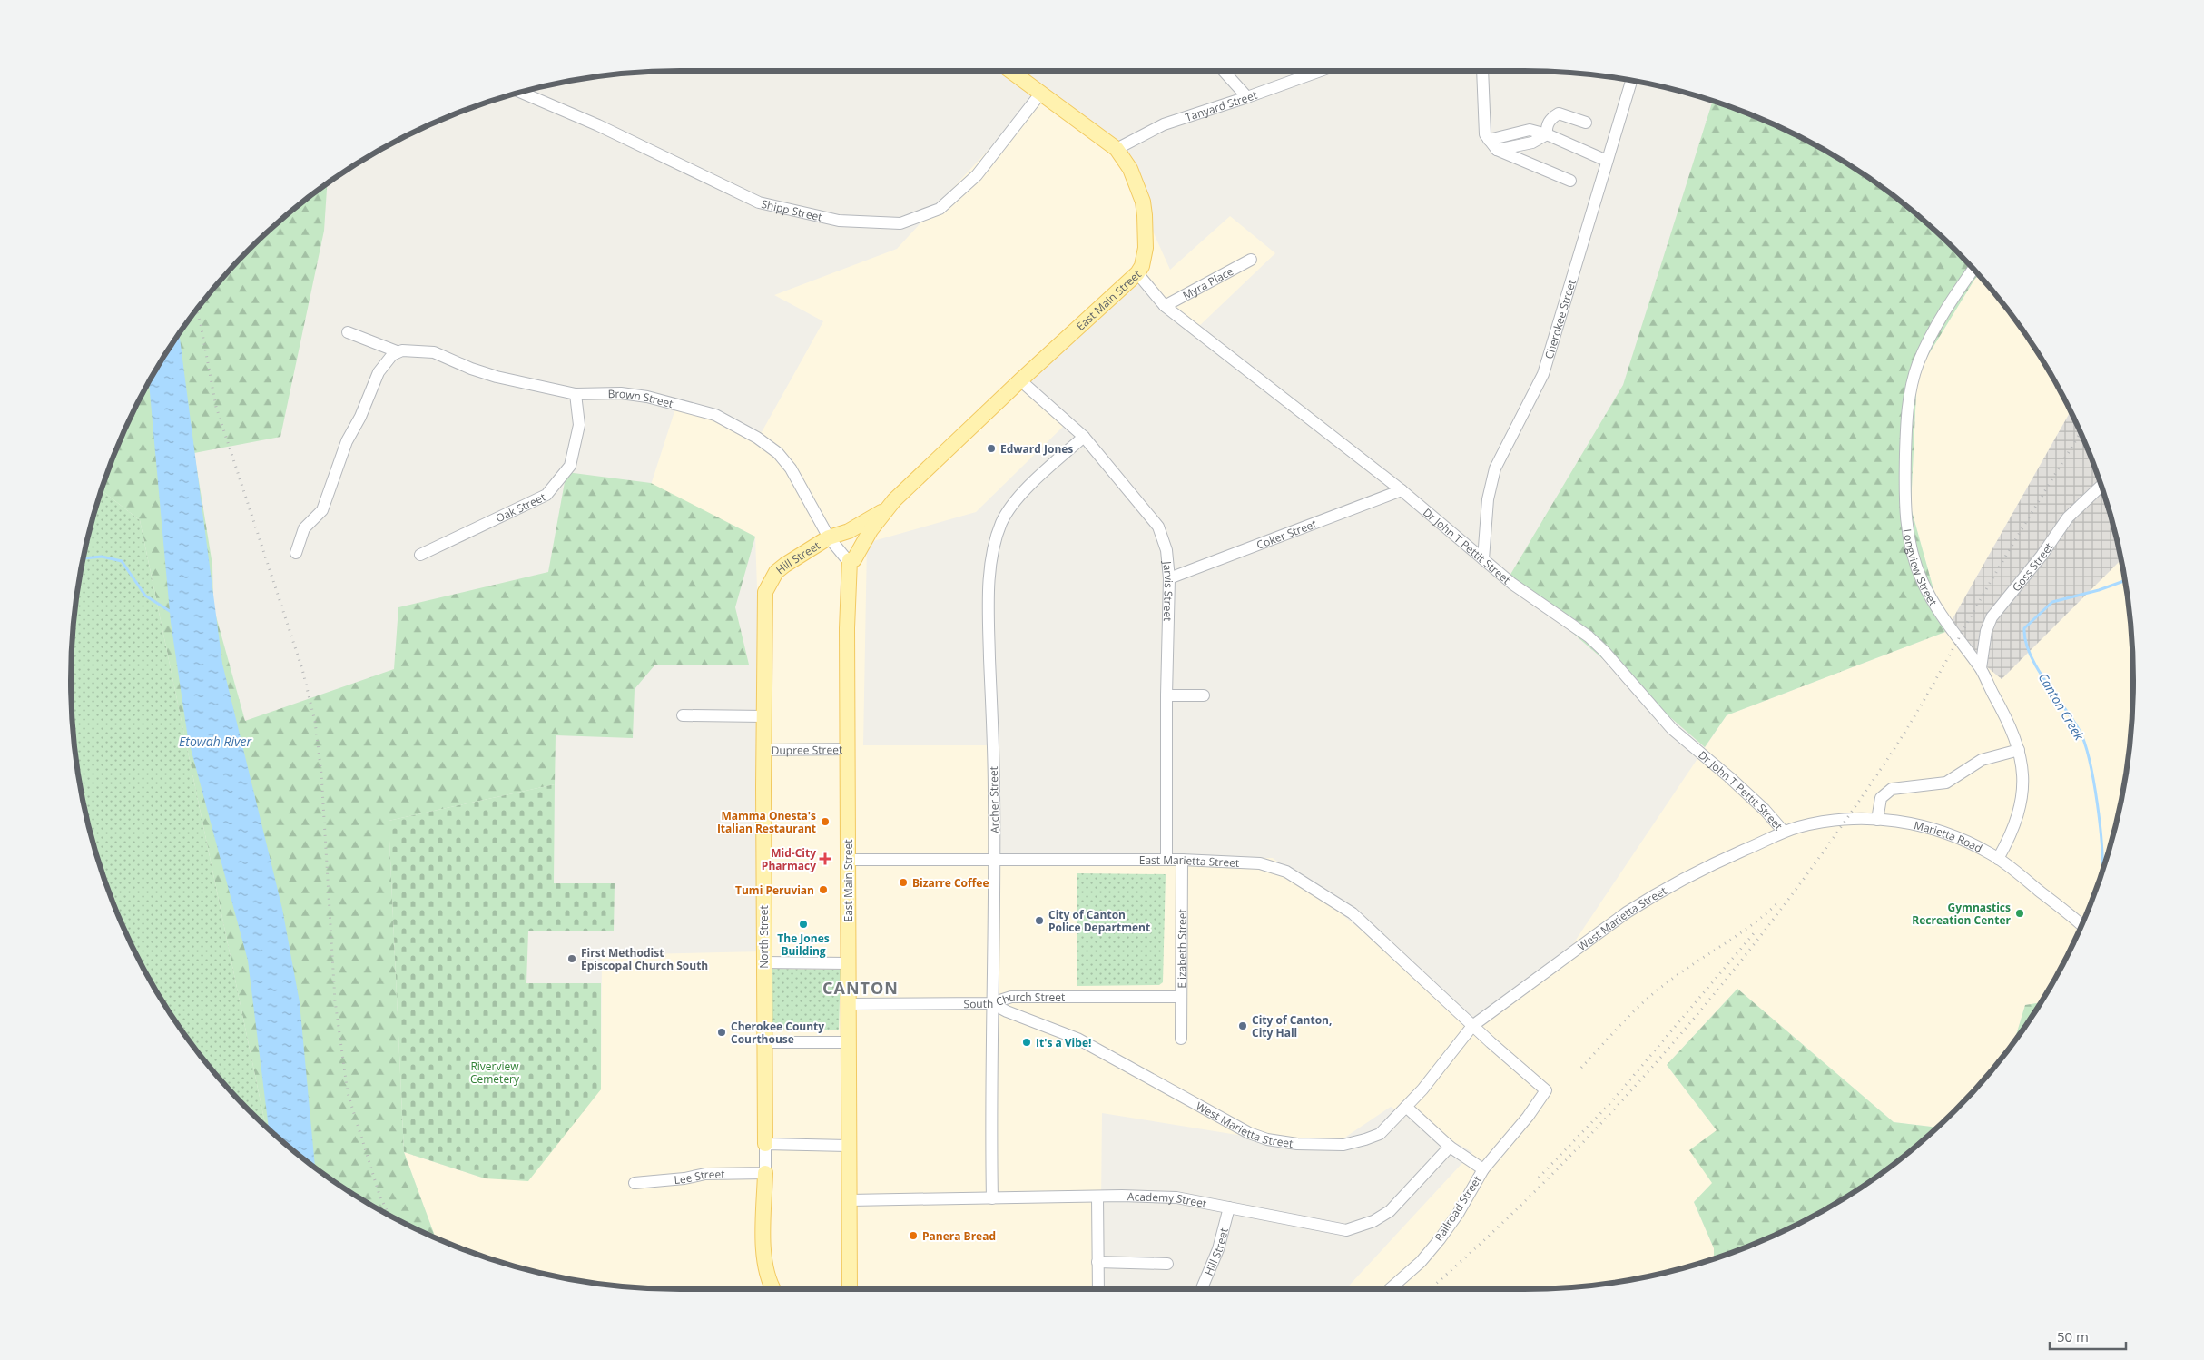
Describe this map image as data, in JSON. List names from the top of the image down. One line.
{"streets":{"main road":["East Main Street","Hill Street","North Street"],"street":["Tanyard Street","Shipp Street","Myra Place","Cherokee Street","Brown Street","Oak Street","Coker Street","Dr John T Pettit Street","Longview Street","Goss Street","Jarvis Street","Dupree Street","Archer Street","Marietta Road","East Marietta Street","West Marietta Street","Elizabeth Street","South Church Street","Lee Street","Academy Street","Railroad Street"]},"crossings":[["Tanyard Street","East Main Street"],["Shipp Street","East Main Street"],["Myra Place","Dr John T Pettit Street"],["East Main Street","Brown Street"],["East Main Street","Dr John T Pettit Street"],["East Main Street","Hill Street"],["East Main Street","Jarvis Street"],["East Main Street","Dupree Street"],["East Main Street","East Marietta Street"],["East Main Street","South Church Street"],["East Main Street","Academy Street"],["Cherokee Street","Dr John T Pettit Street"],["Brown Street","Oak Street"],["Brown Street","Hill Street"],["Coker Street","Dr John T Pettit Street"],["Coker Street","Jarvis Street"],["Dr John T Pettit Street","Marietta Road"],["Dr John T Pettit Street","West Marietta Street"],["Hill Street","North Street"],["Hill Street","Academy Street"],["Longview Street","Goss Street"],["Longview Street","Marietta Road"],["Jarvis Street","Archer Street"],["Jarvis Street","East Marietta Street"],["Dupree Street","North Street"],["Archer Street","East Marietta Street"],["Archer Street","West Marietta Street"],["Archer Street","South Church Street"],["Archer Street","Academy Street"],["Marietta Road","West Marietta Street"],["East Marietta Street","West Marietta Street"],["East Marietta Street","Elizabeth Street"],["East Marietta Street","Railroad Street"],["West Marietta Street","South Church Street"],["West Marietta Street","Railroad Street"],["North Street","Lee Street"],["Elizabeth Street","South Church Street"]],"districts":["CANTON"],"water":["Canton Creek","Etowah River"],"parks":["Riverview Cemetery"],"places":{"other":["Edward Jones","Mamma Onesta's Italian Restaurant","Bizarre Coffee","Tumi Peruvian","Gymnastics Recreation Center","City of Canton Police Department","The Jones Building","First Methodist Episcopal Church South","City of Canton, City Hall","Cherokee County Courthouse","It's a Vibe!","Panera Bread"],"health":["Mid-City Pharmacy"]},"scale_bar":"50 m"}
